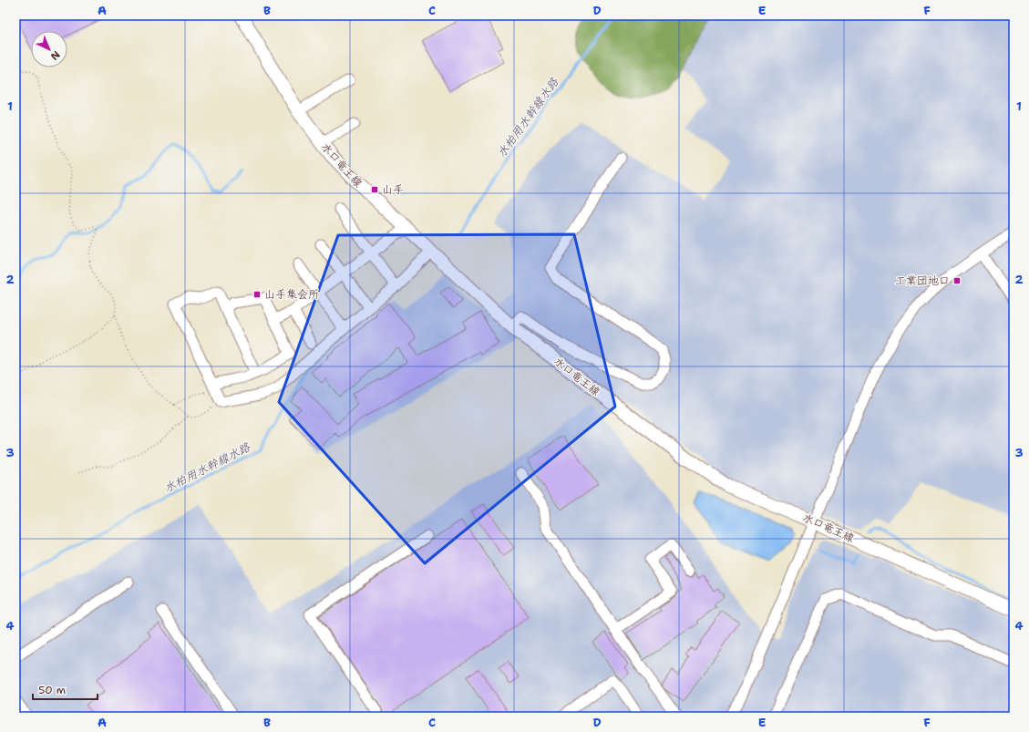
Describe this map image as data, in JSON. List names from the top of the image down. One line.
{"streets":{"main road":["水口竜王線"]},"water":["水柏用水幹線水路"],"places":{"transit":["山手","工業団地口","山手集会所"]},"scale_bar":"50 m","north":"bottom right","grid":{"columns":["A","B","C","D","E","F"],"rows":["1","2","3","4"]}}
